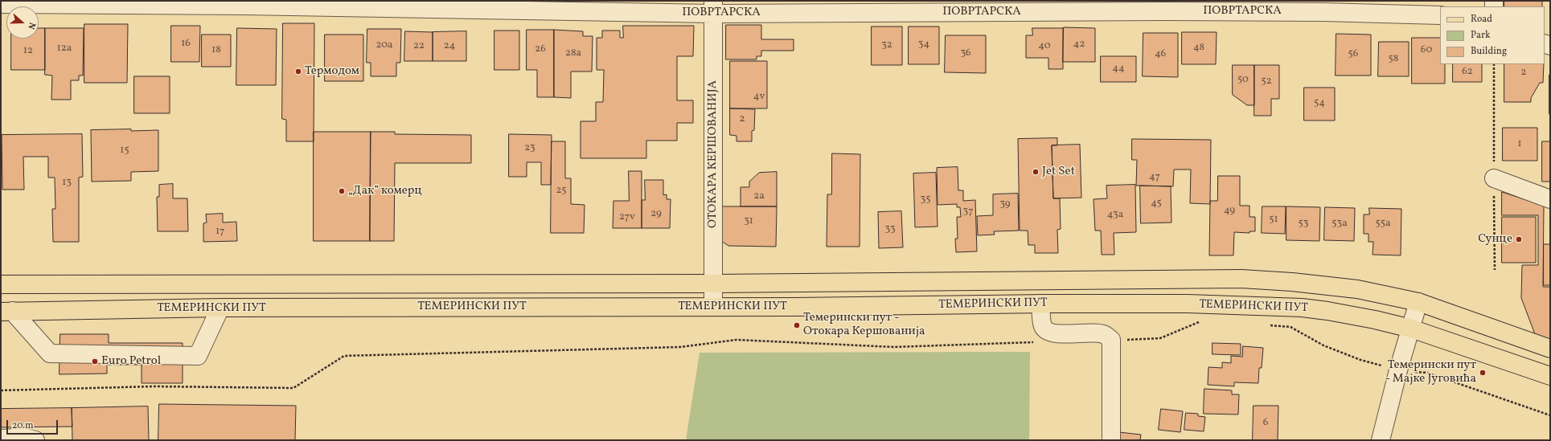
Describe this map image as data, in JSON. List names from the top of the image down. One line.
{"streets":{"main road":["ТЕМЕРИНСКИ ПУТ"],"street":["ПОВРТАРСКА","ОТОКАРА КЕРШОВАНИЈА"]},"crossings":[["ПОВРТАРСКА","ОТОКАРА КЕРШОВАНИЈА"],["ОТОКАРА КЕРШОВАНИЈА","ТЕМЕРИНСКИ ПУТ"]],"places":["Термодом","Jet Set","„Дак” комерц","Сунце","Темерински пут - Отокара Кершованија","Euro Petrol","Темерински пут - Мајке Југовића"],"house_numbers":["16","34","42","20a","32","22","24","40","48","12a","26","18","60","12","28a","36","46","56","58","44","62","2","50","52","4v","54","2","1","23","15","47","13","25","2a","35","45","39","49","37","29","43a","27v","51","31","53","53a","55a","33","17","6"],"legend":["Road","Park","Building"],"scale_bar":"20 m","north":"right"}
